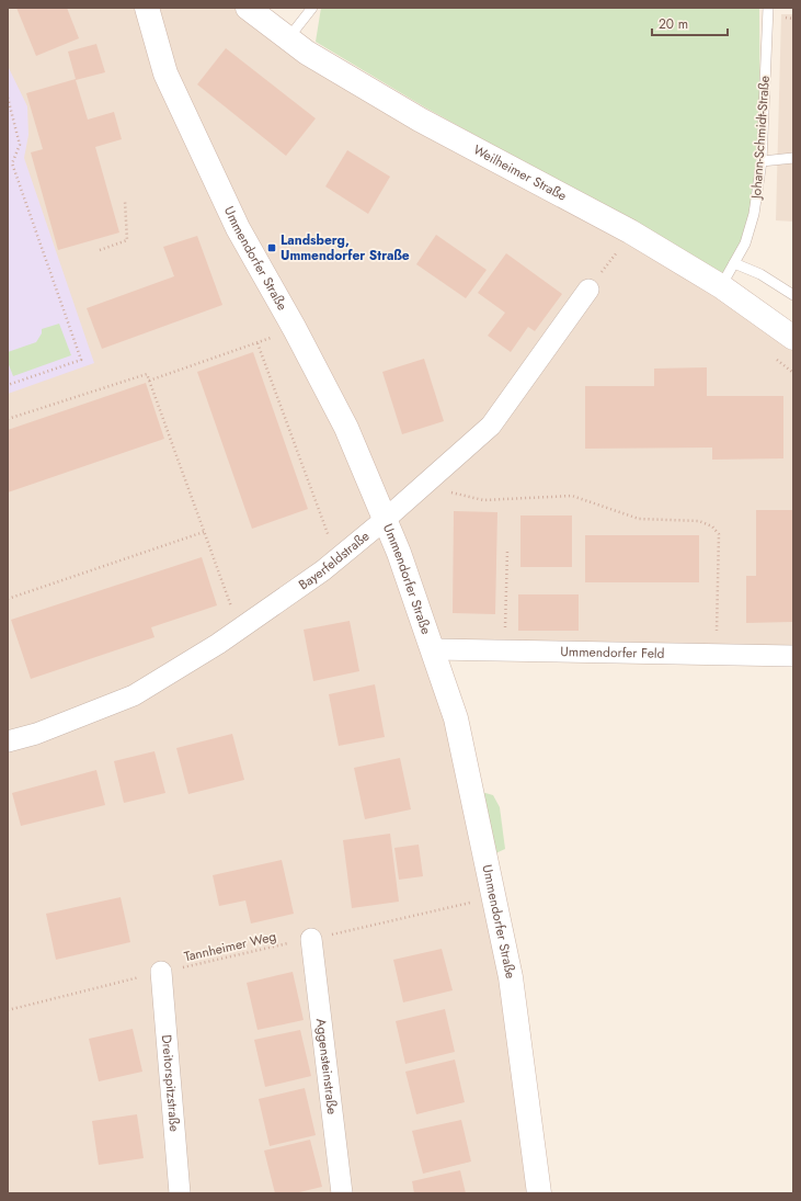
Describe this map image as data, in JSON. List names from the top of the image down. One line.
{"streets":{"street":["Weilheimer Straße","Ummendorfer Straße","Bayerfeldstraße","Ummendorfer Feld","Aggensteinstraße","Dreitorspitzstraße"],"lane":["Johann-Schmidt-Straße"],"path":["Tannheimer Weg"]},"crossings":[["Johann-Schmidt-Straße","Weilheimer Straße"],["Ummendorfer Straße","Bayerfeldstraße"],["Ummendorfer Straße","Ummendorfer Feld"],["Tannheimer Weg","Aggensteinstraße"],["Tannheimer Weg","Dreitorspitzstraße"]],"places":{"transit":["Landsberg, Ummendorfer Straße"]},"scale_bar":"20 m"}
